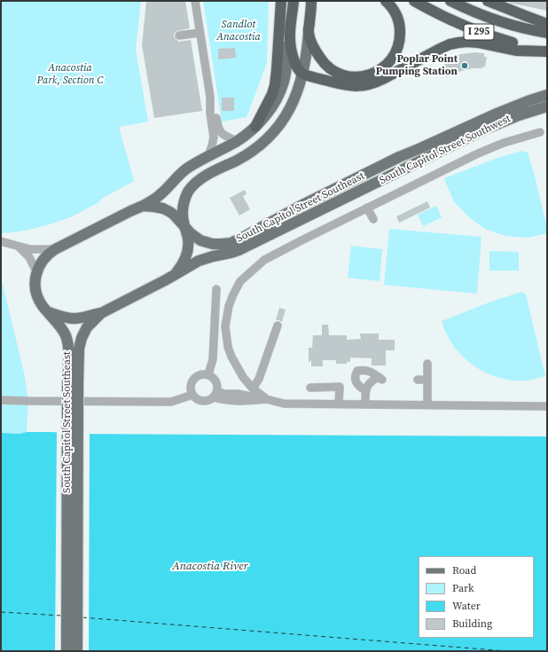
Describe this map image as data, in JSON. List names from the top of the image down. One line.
{"streets":{"highway":["I 295"],"main road":["South Capitol Street Southwest","South Capitol Street Southeast"]},"crossings":[["South Capitol Street Southwest","South Capitol Street Southeast"]],"water":["Anacostia River"],"parks":["Sandlot Anacostia","Anacostia Park, Section C"],"places":["Poplar Point Pumping Station"],"legend":["Road","Park","Water","Building"]}
